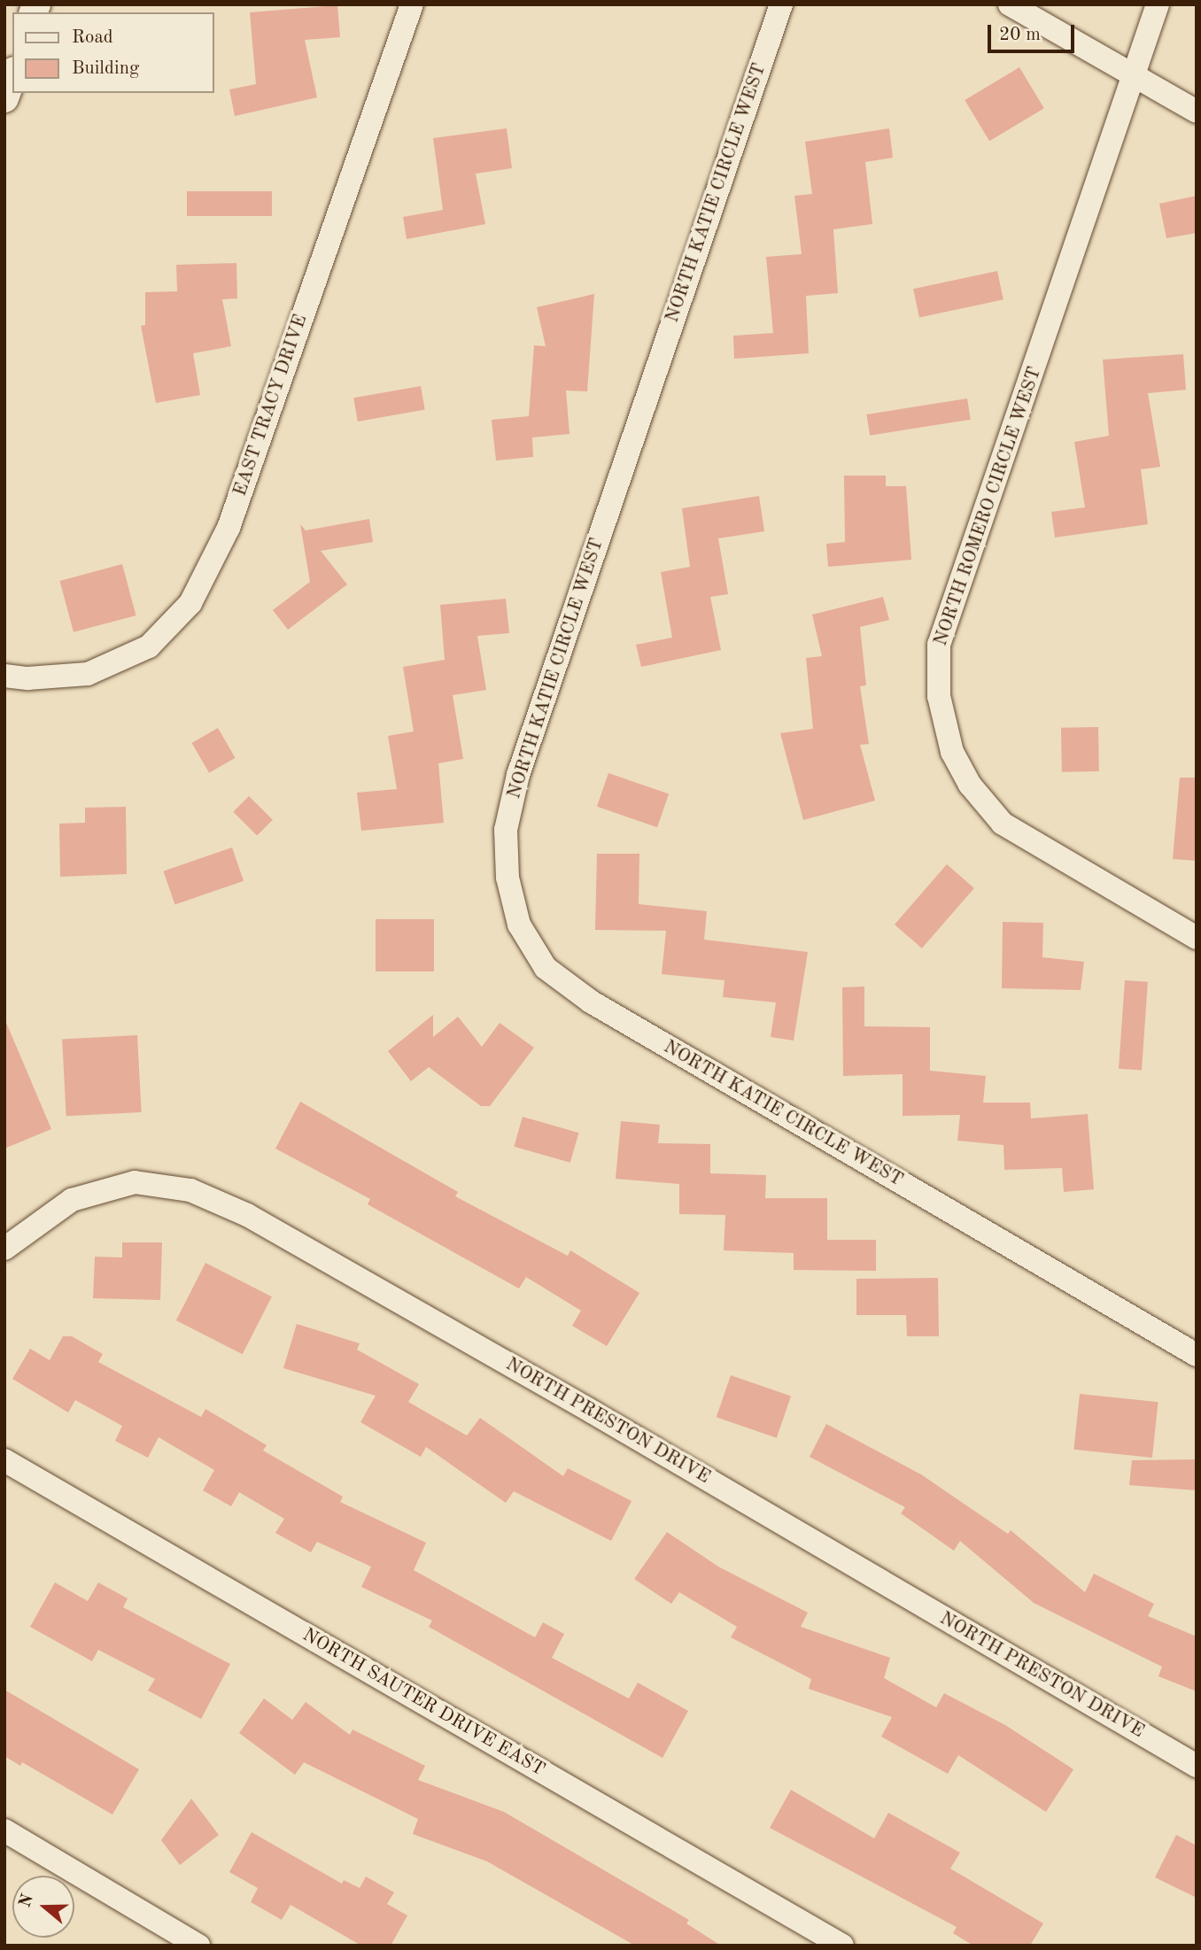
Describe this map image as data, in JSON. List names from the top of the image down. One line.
{"streets":{"street":["NORTH KATIE CIRCLE WEST","EAST TRACY DRIVE","NORTH ROMERO CIRCLE WEST","NORTH PRESTON DRIVE","NORTH SAUTER DRIVE EAST"]},"legend":["Road","Building"],"scale_bar":"20 m","north":"left"}
